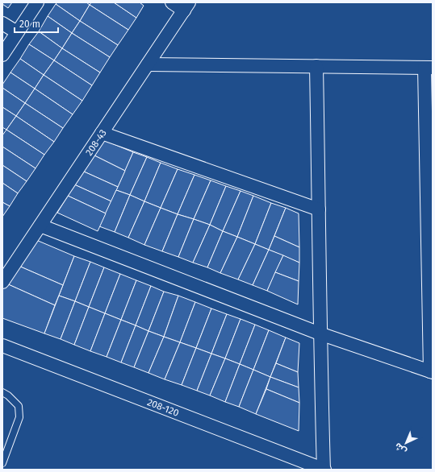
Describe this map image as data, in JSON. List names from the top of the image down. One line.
{"streets":{"street":["208-43","208-120"]},"scale_bar":"20 m","north":"bottom left"}
